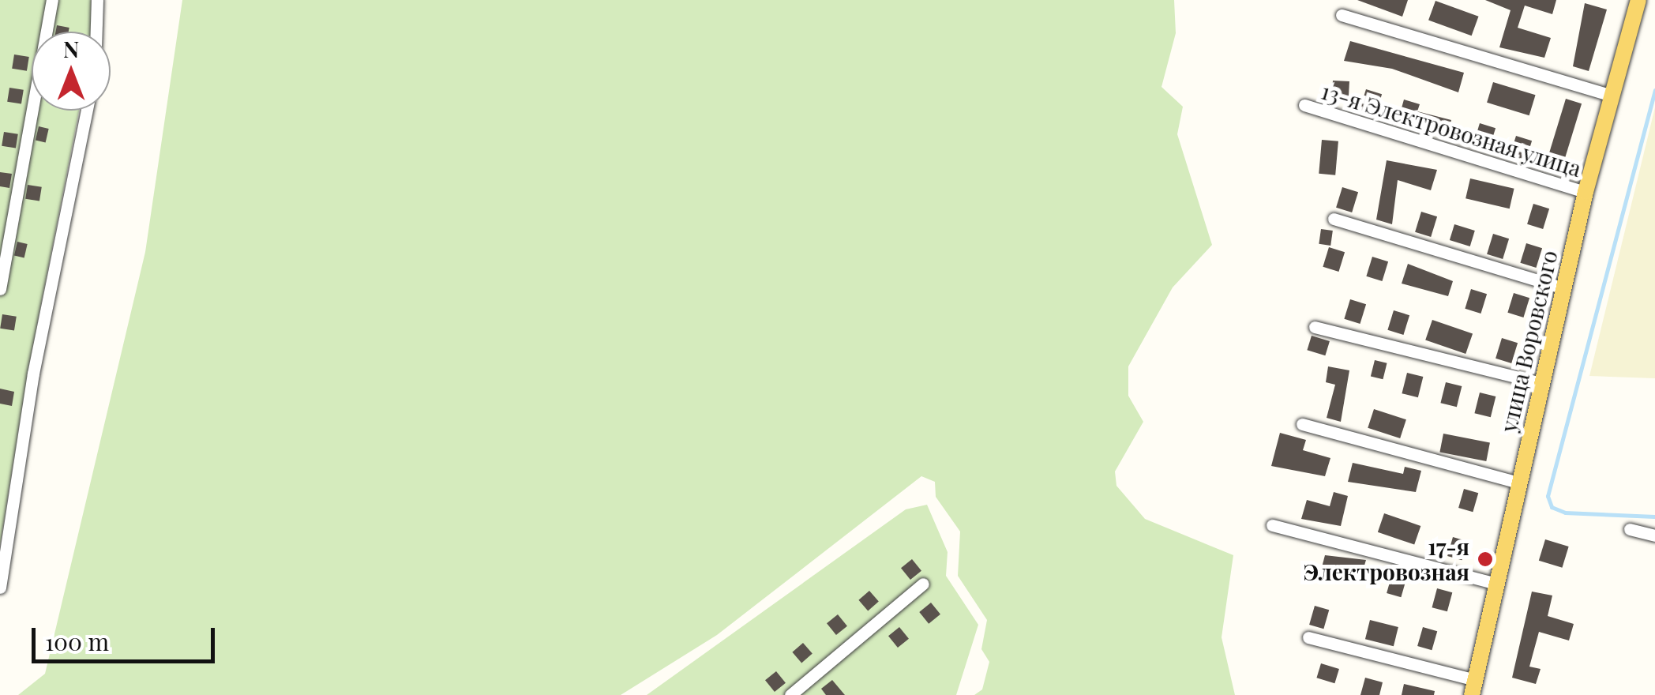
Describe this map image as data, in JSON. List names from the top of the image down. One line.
{"streets":{"main road":["улица Воровского"],"street":["13-я Электровозная улица"]},"crossings":[["13-я Электровозная улица","улица Воровского"]],"places":["17-я Электровозная"],"scale_bar":"100 m","north":"top"}
